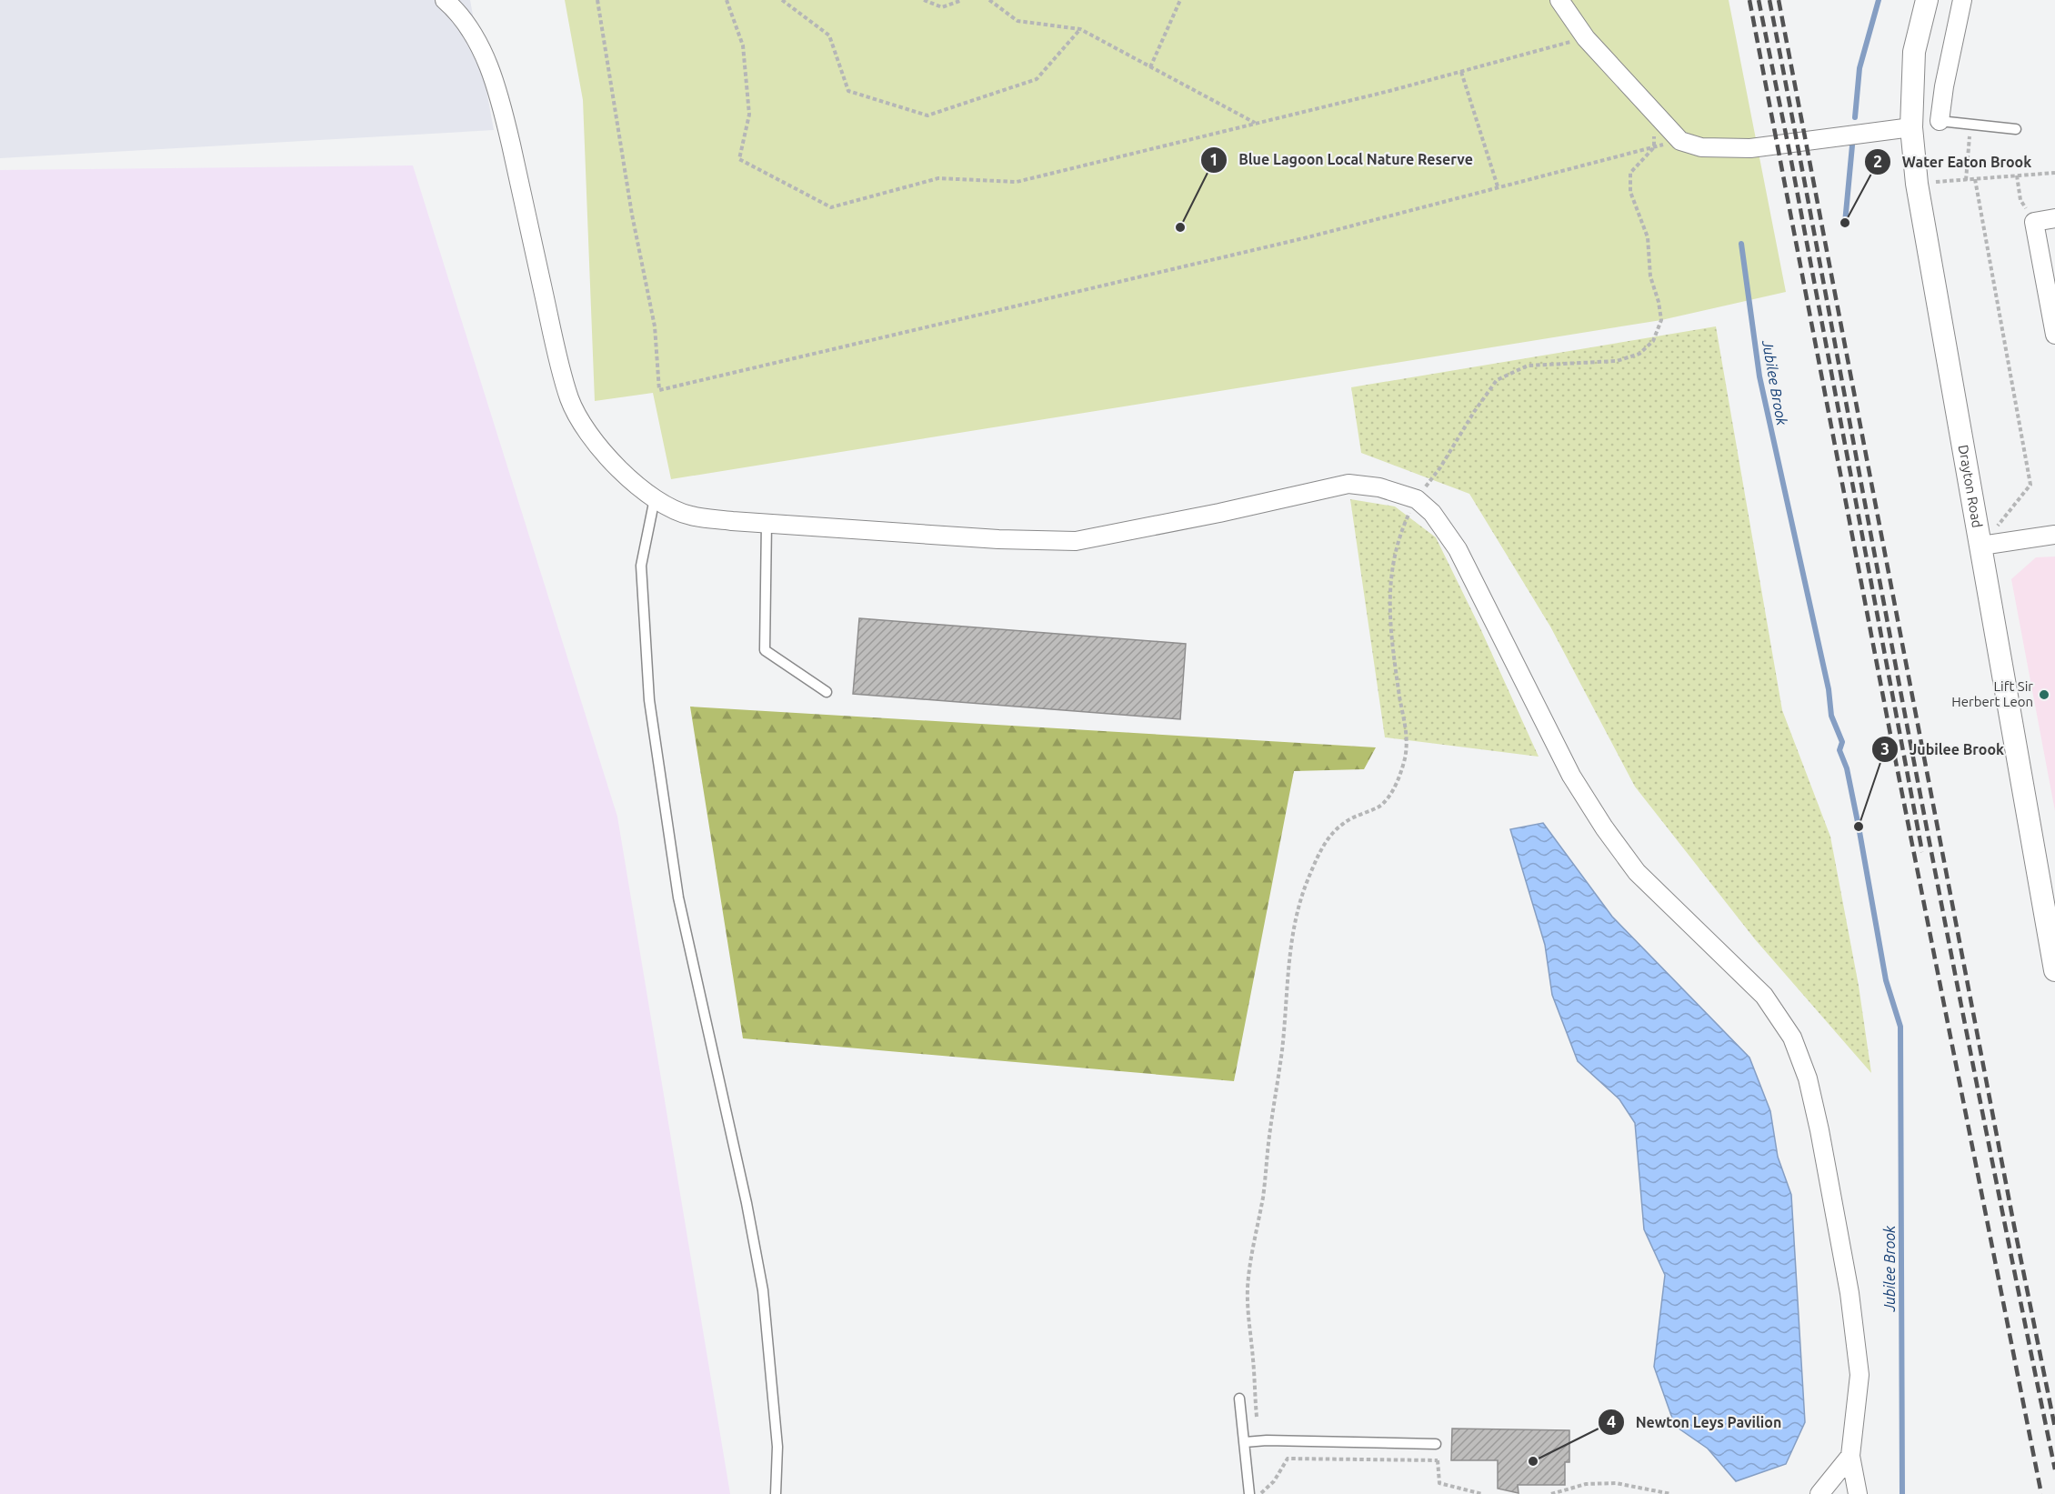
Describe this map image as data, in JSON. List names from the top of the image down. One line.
{"streets":{"street":["Drayton Road"]},"water":["Jubilee Brook"],"places":["Water Eaton Brook","Blue Lagoon Local Nature Reserve","Lift Sir Herbert Leon","Jubilee Brook","Newton Leys Pavilion"]}
